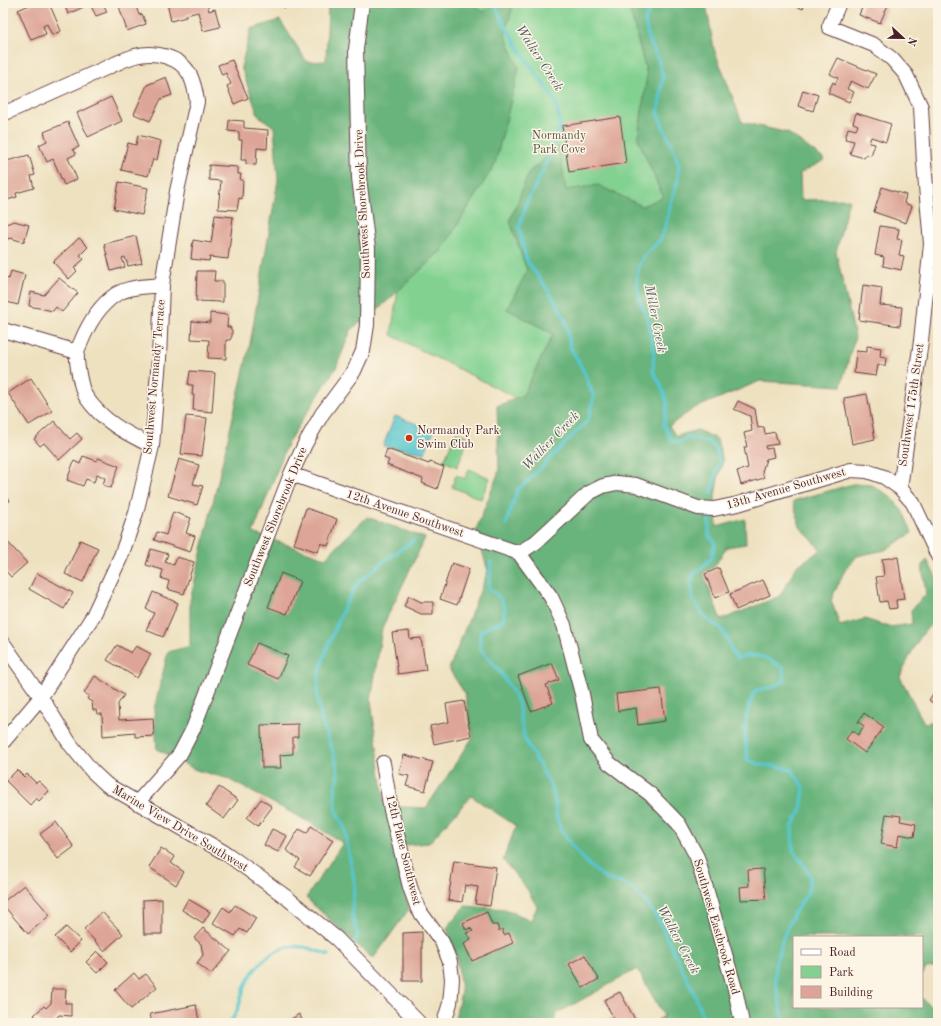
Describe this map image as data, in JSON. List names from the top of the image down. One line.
{"streets":{"street":["Southwest Shorebrook Drive","Southwest Normandy Terrace","Southwest 175th Street","13th Avenue Southwest","12th Avenue Southwest","Marine View Drive Southwest","12th Place Southwest","Southwest Eastbrook Road"]},"crossings":[["Southwest Shorebrook Drive","12th Avenue Southwest"],["Southwest Shorebrook Drive","Marine View Drive Southwest"],["Southwest Normandy Terrace","Marine View Drive Southwest"],["Southwest 175th Street","13th Avenue Southwest"],["13th Avenue Southwest","12th Avenue Southwest"],["13th Avenue Southwest","Southwest Eastbrook Road"],["12th Avenue Southwest","Southwest Eastbrook Road"]],"water":["Walker Creek","Miller Creek"],"parks":["Normandy Park Cove"],"places":["Normandy Park Swim Club"],"legend":["Road","Park","Building"],"north":"right"}
